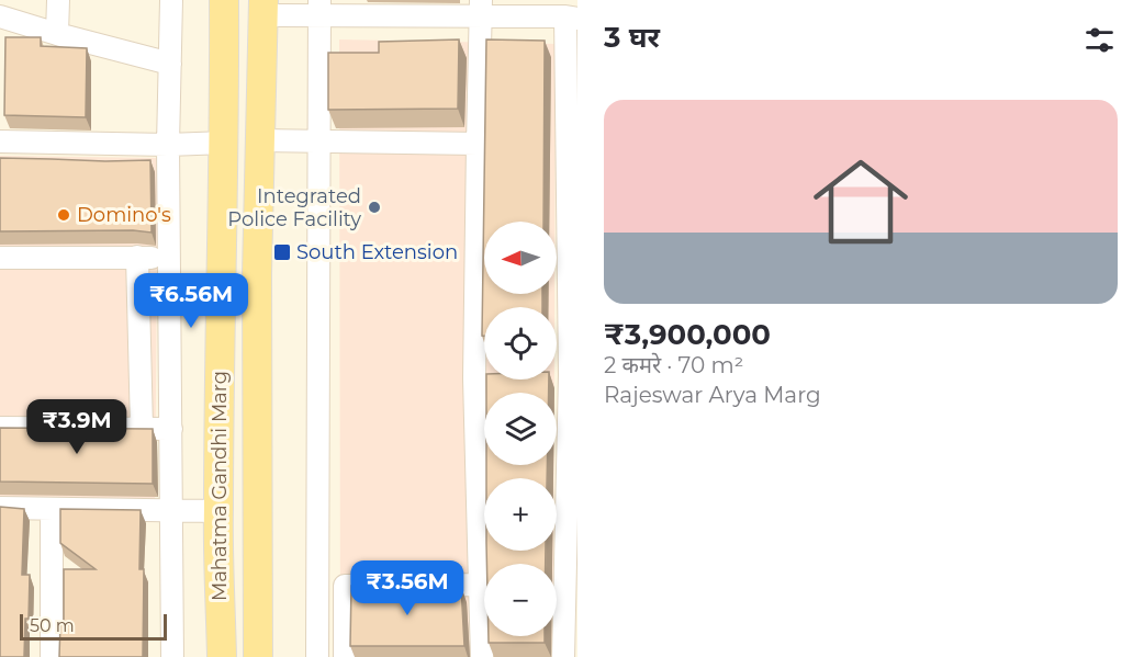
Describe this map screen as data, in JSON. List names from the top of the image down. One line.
{"streets":{"main road":["Mahatma Gandhi Marg"]},"places":{"other":["Integrated Police Facility","Domino's"],"transit":["South Extension"]},"scale_bar":"50 m","north":"left","page":{"heading":"3 घर","list":[{"name":"₹3,900,000","note":"2 कमरे · 70 m² · Rajeswar Arya Marg"}],"map_buttons":["+","−"],"price":["₹6.56M","₹3.9M","₹3.56M"],"scale":"50 m"}}
